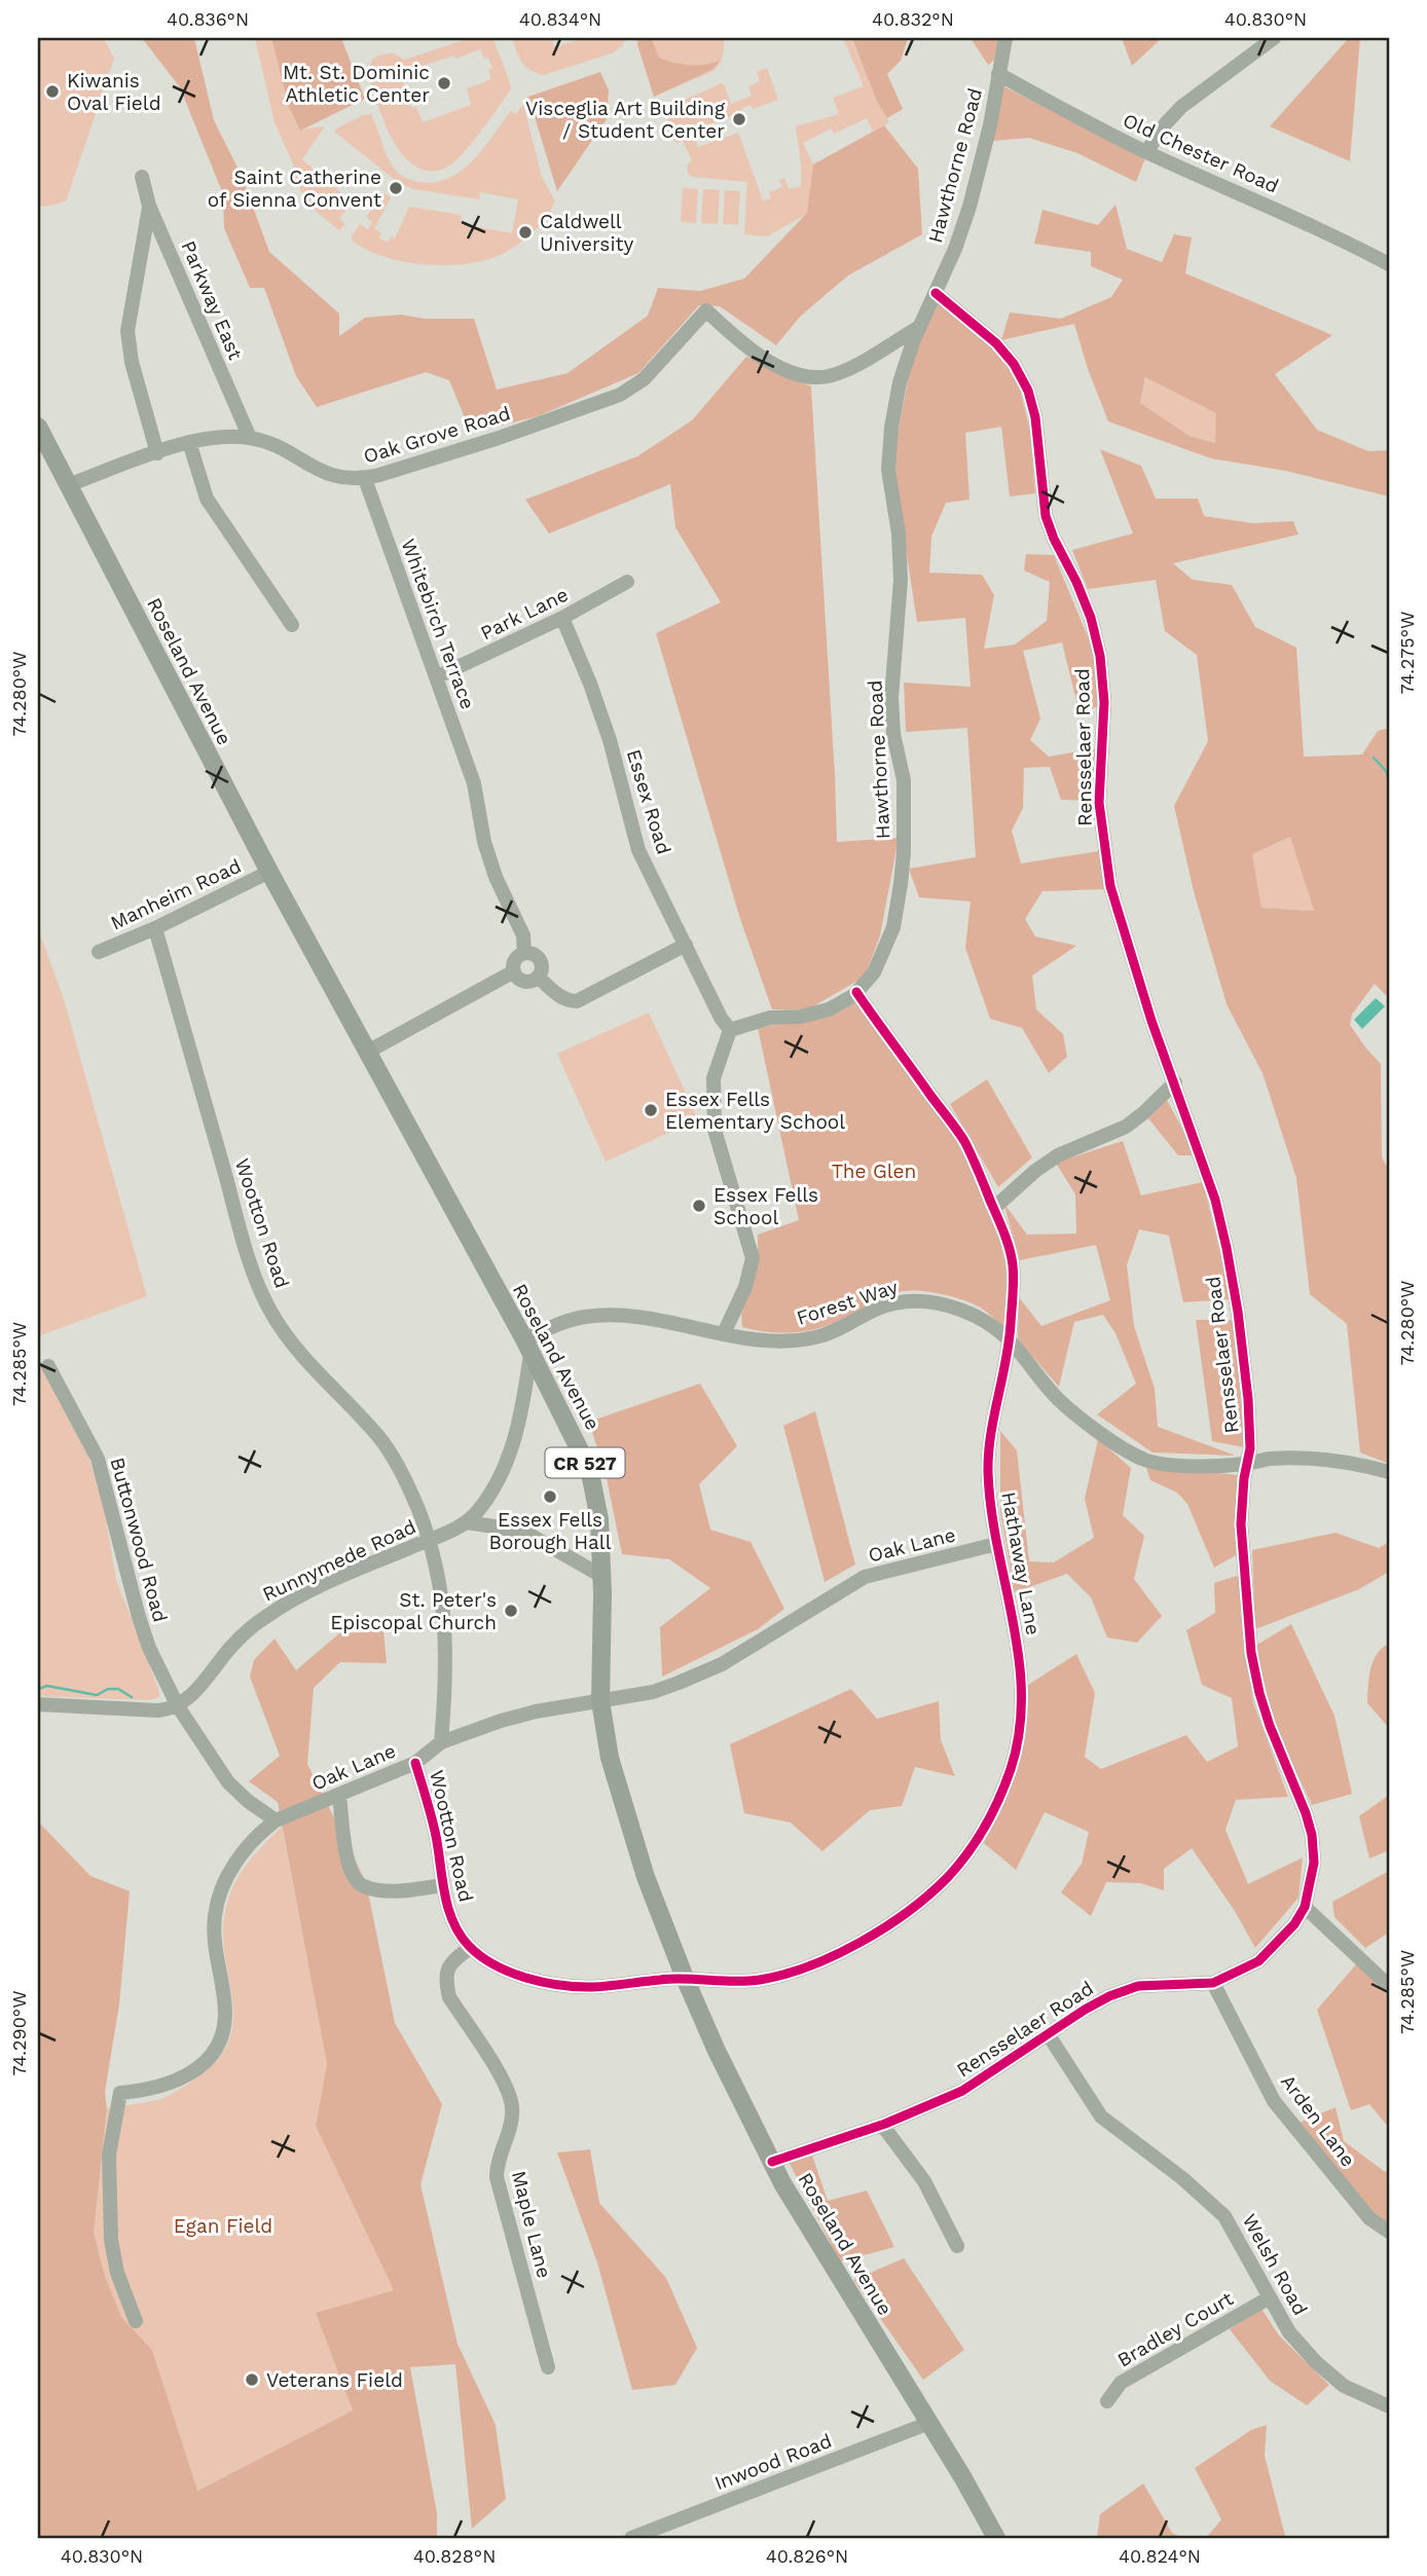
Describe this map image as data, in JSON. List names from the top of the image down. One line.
{"streets":{"main road":["Roseland Avenue","CR 527"],"street":["Old Chester Road","Hawthorne Road","Parkway East","Oak Grove Road","Park Lane","Whitebirch Terrace","Rensselaer Road","Essex Road","Manheim Road","Wootton Road","Forest Way","Buttonwood Road","Oak Lane","Runnymede Road","Hathaway Lane","Arden Lane","Maple Lane","Welsh Road","Bradley Court","Inwood Road"]},"crossings":[["Old Chester Road","Hawthorne Road"],["Hawthorne Road","Oak Grove Road"],["Hawthorne Road","Rensselaer Road"],["Hawthorne Road","Essex Road"],["Hawthorne Road","Hathaway Lane"],["Parkway East","Oak Grove Road"],["Oak Grove Road","Whitebirch Terrace"],["Oak Grove Road","Roseland Avenue"],["Park Lane","Whitebirch Terrace"],["Park Lane","Essex Road"],["Roseland Avenue","Rensselaer Road"],["Roseland Avenue","Manheim Road"],["Roseland Avenue","Wootton Road"],["Roseland Avenue","Forest Way"],["Roseland Avenue","Oak Lane"],["Roseland Avenue","Runnymede Road"],["Roseland Avenue","Hathaway Lane"],["Roseland Avenue","Inwood Road"],["Rensselaer Road","Forest Way"],["Rensselaer Road","Arden Lane"],["Rensselaer Road","Welsh Road"],["Manheim Road","Wootton Road"],["Wootton Road","Oak Lane"],["Wootton Road","Runnymede Road"],["Wootton Road","Hathaway Lane"],["Wootton Road","Maple Lane"],["Forest Way","Runnymede Road"],["Forest Way","Hathaway Lane"],["Buttonwood Road","Oak Lane"],["Buttonwood Road","Runnymede Road"],["Oak Lane","Hathaway Lane"],["Welsh Road","Bradley Court"]],"parks":["The Glen","Egan Field"],"places":["Mt. St. Dominic Athletic Center","Kiwanis Oval Field","Visceglia Art Building / Student Center","Saint Catherine of Sienna Convent","Caldwell University","Essex Fells Elementary School","Essex Fells School","Essex Fells Borough Hall","St. Peter's Episcopal Church","Veterans Field"],"coordinates":["40.836°N","40.834°N","40.832°N","40.830°N","74.275°W","74.280°W","74.285°W","74.290°W","40.828°N","40.826°N","40.824°N"]}
